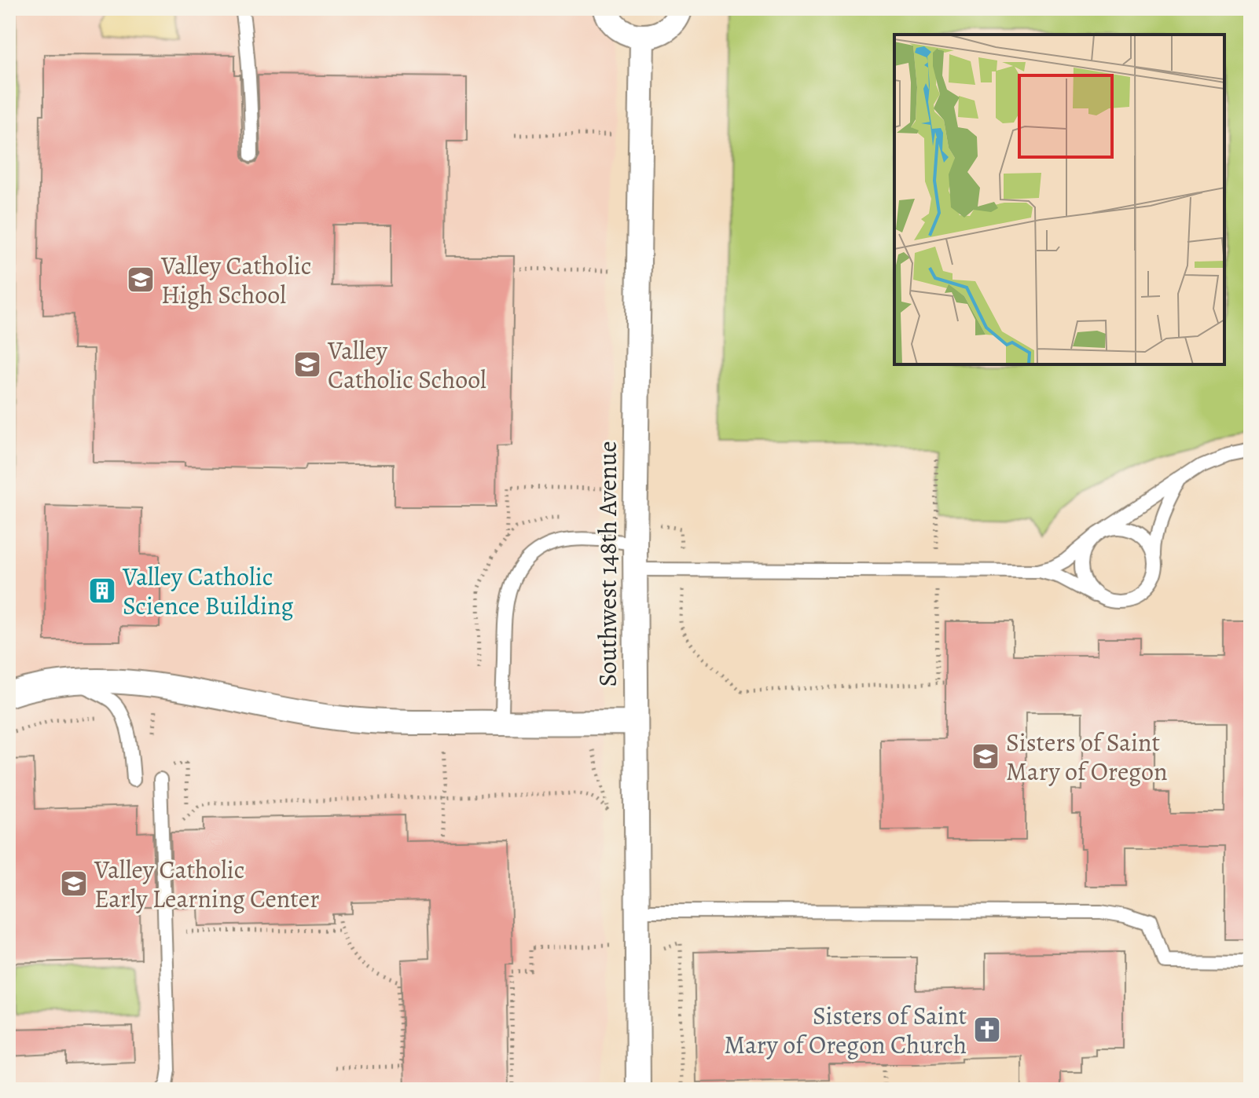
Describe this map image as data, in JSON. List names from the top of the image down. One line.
{"streets":{"street":["Southwest 148th Avenue"]},"places":{"school or university":["Valley Catholic High School","Valley Catholic School","Sisters of Saint Mary of Oregon","Valley Catholic Early Learning Center"],"building":["Valley Catholic Science Building"],"church":["Sisters of Saint Mary of Oregon Church"]}}
